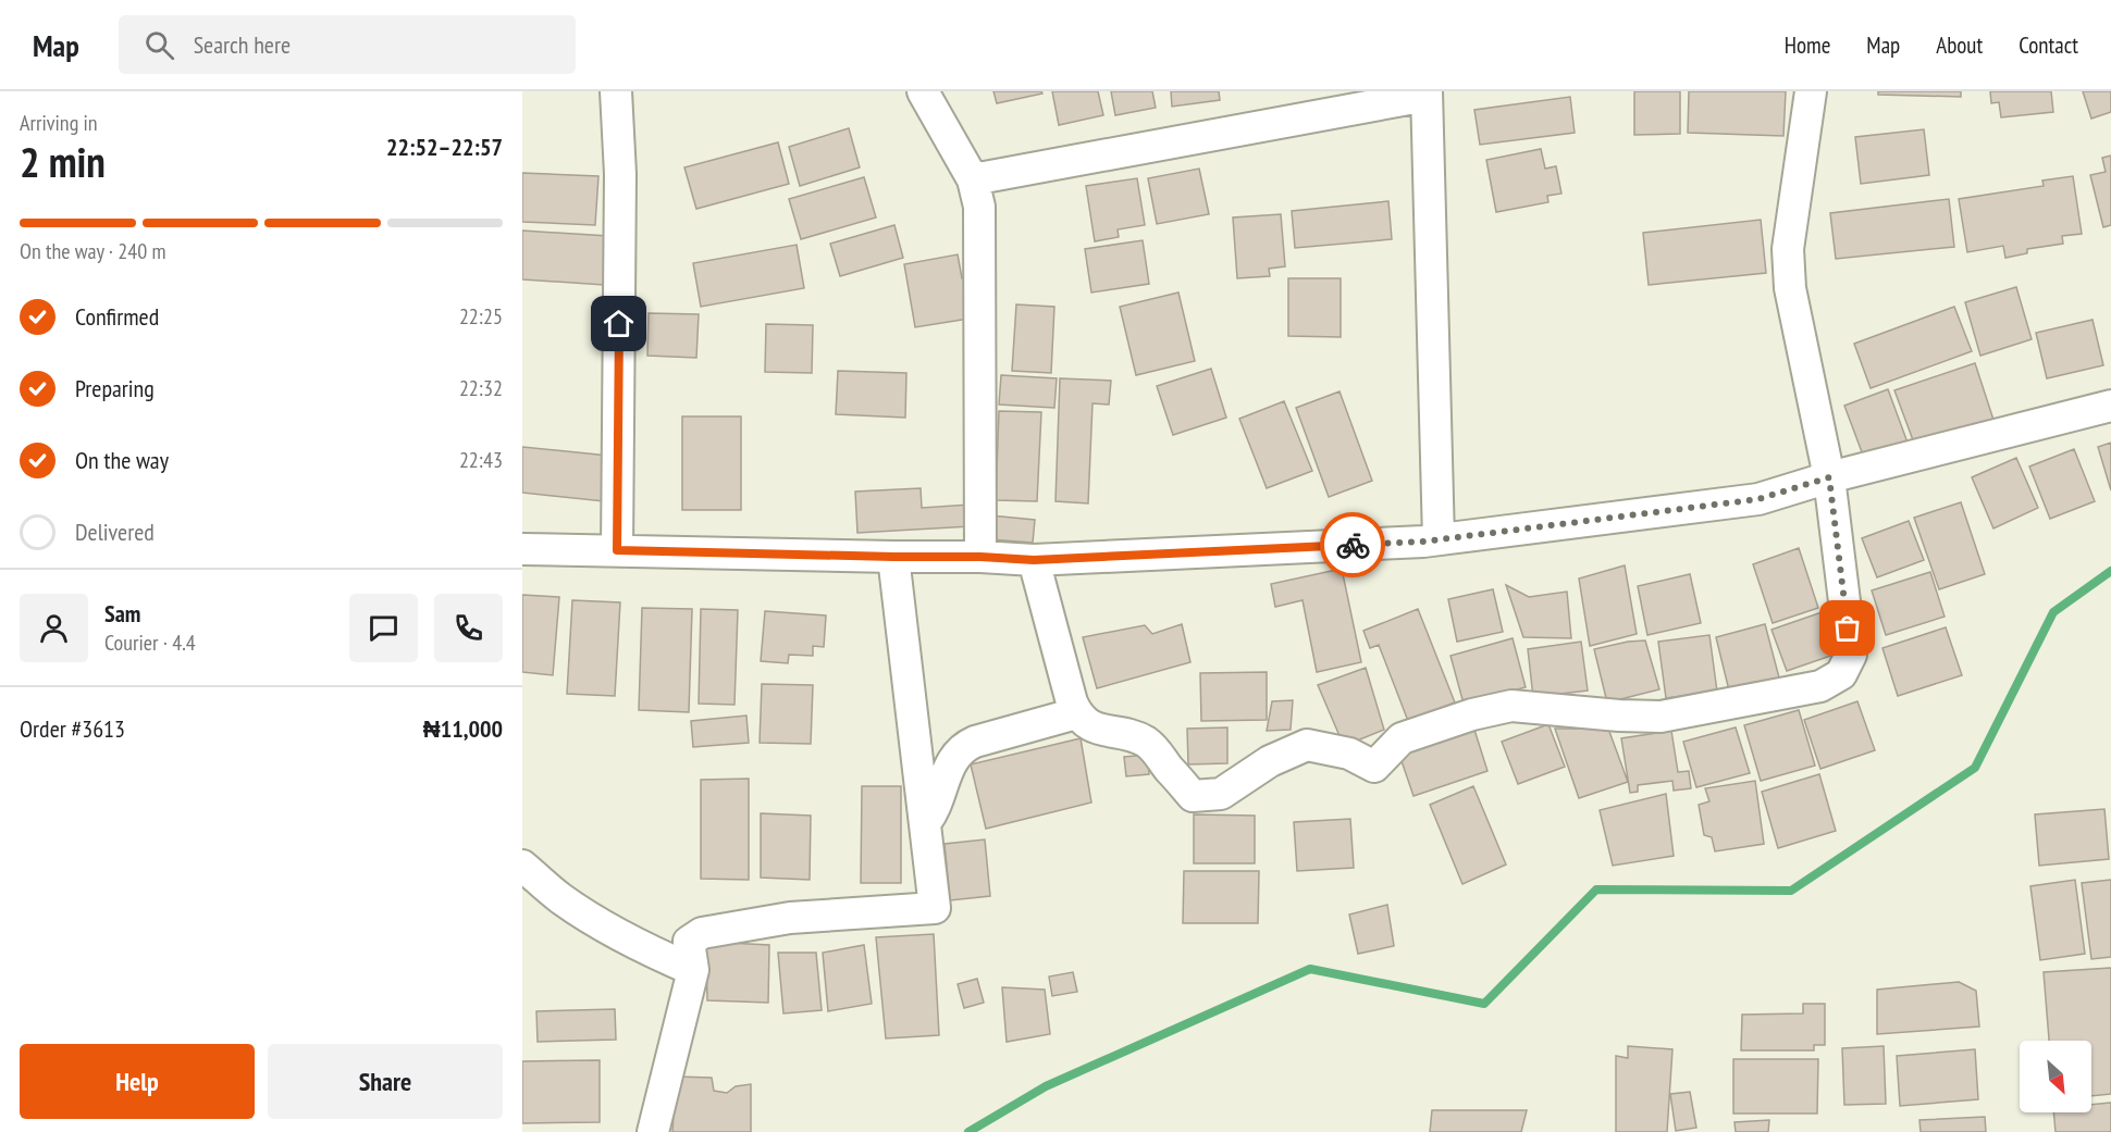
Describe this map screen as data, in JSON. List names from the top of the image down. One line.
{"north":"bottom right","page":{"header":"Map","search":"Search here","nav":["Home","Map","About","Contact"],"heading":["2 min","Arriving in","22:52–22:57"],"panel":["Sam","Courier · 4.4","Order #3613","₦11,000"],"bar":"On the way · 240 m","list":[["Confirmed","22:25"],["Preparing","22:32"],["On the way","22:43"],"Delivered"],"buttons":["Help","Share"]}}
